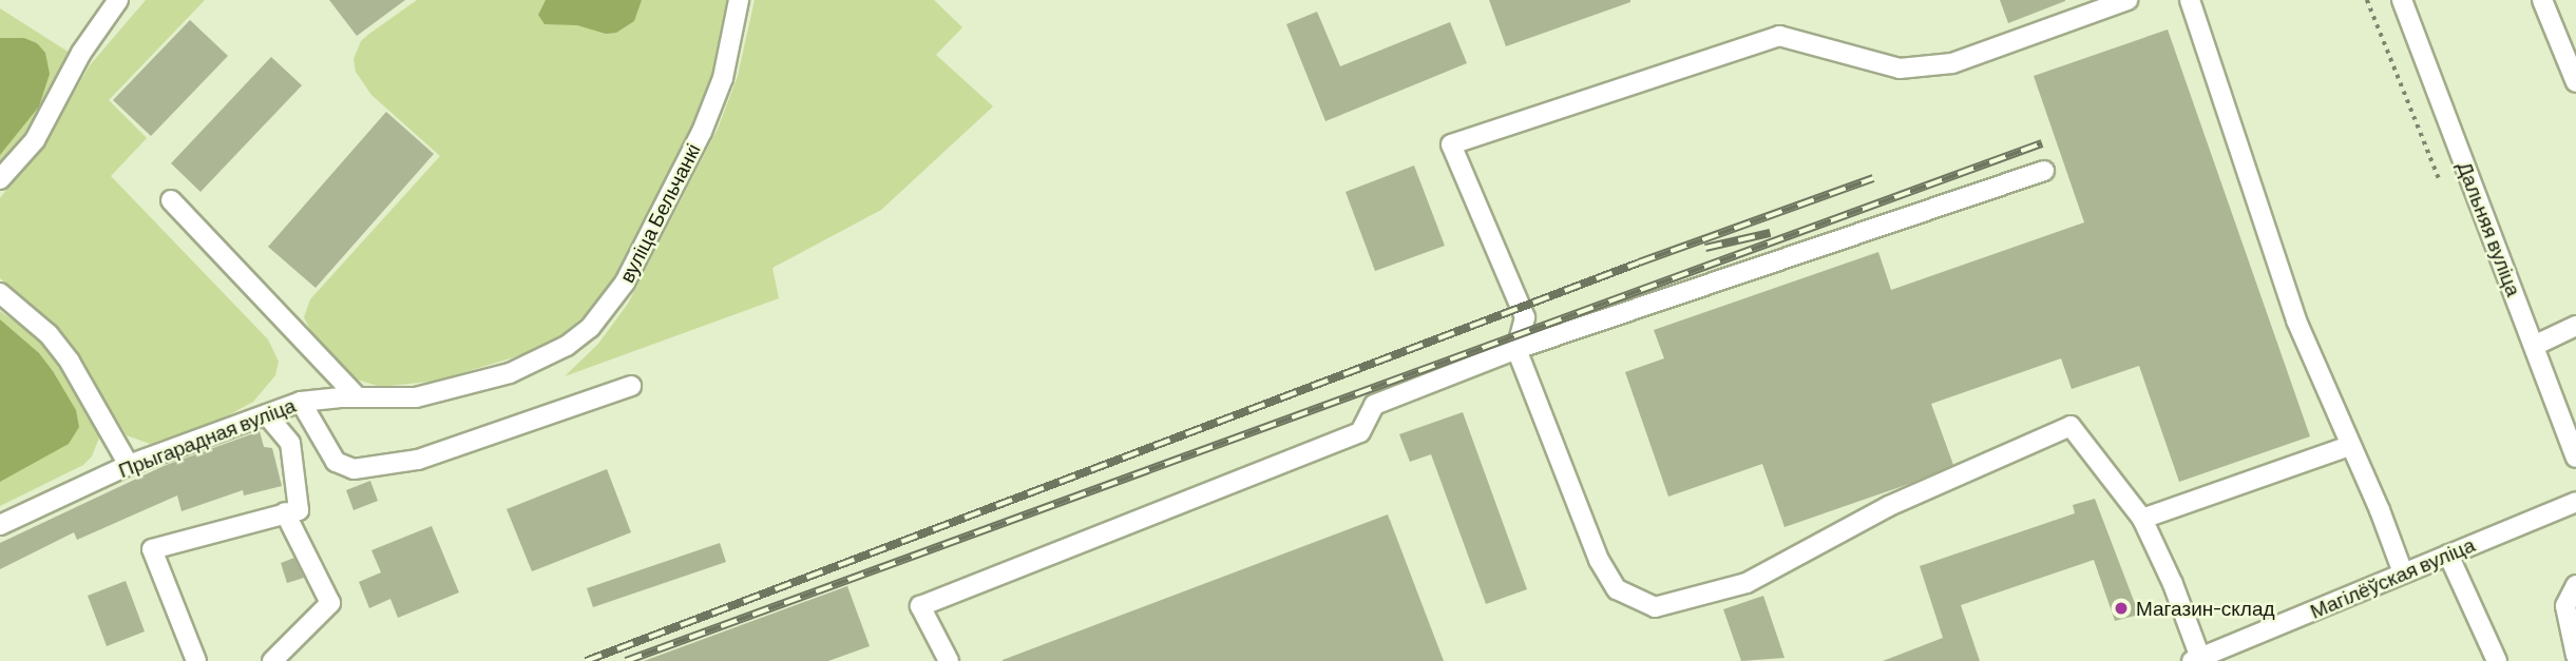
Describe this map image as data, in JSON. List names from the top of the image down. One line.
{"streets":{"street":["вуліца Бельчанкі","Дальняя вуліца","Прыгарадная вуліца","Магілёўская вуліца"]},"crossings":[["вуліца Бельчанкі","Прыгарадная вуліца"]],"places":["Магазин-склад"]}
